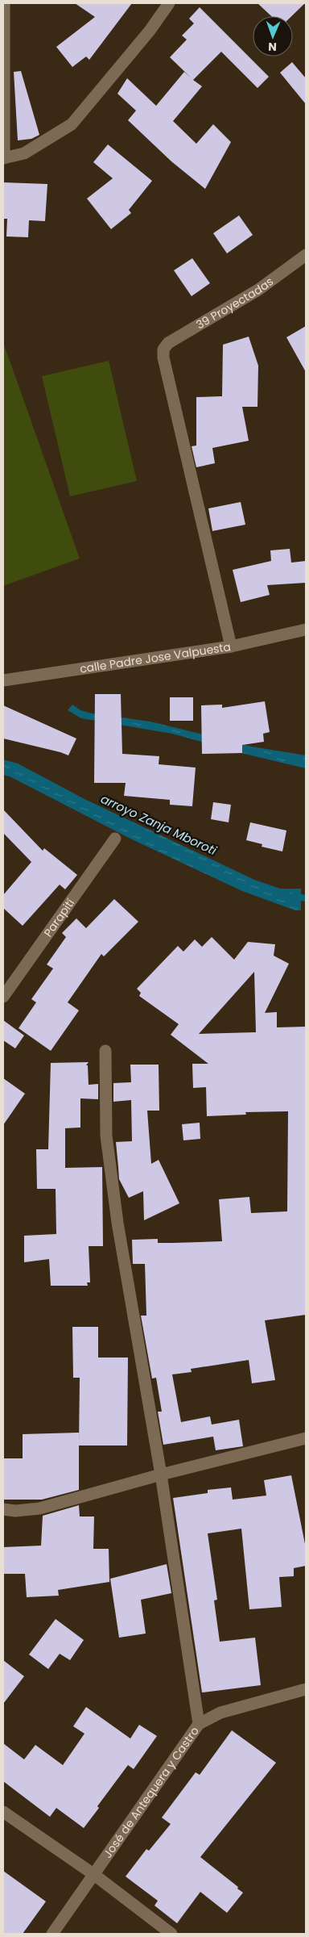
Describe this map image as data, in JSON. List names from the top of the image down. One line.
{"streets":{"street":["39 Proyectadas","calle Padre Jose Valpuesta","Parapití","José de Antequera y Castro"]},"crossings":[["39 Proyectadas","calle Padre Jose Valpuesta"]],"water":["arroyo Zanja Mboroti"],"north":"bottom"}
